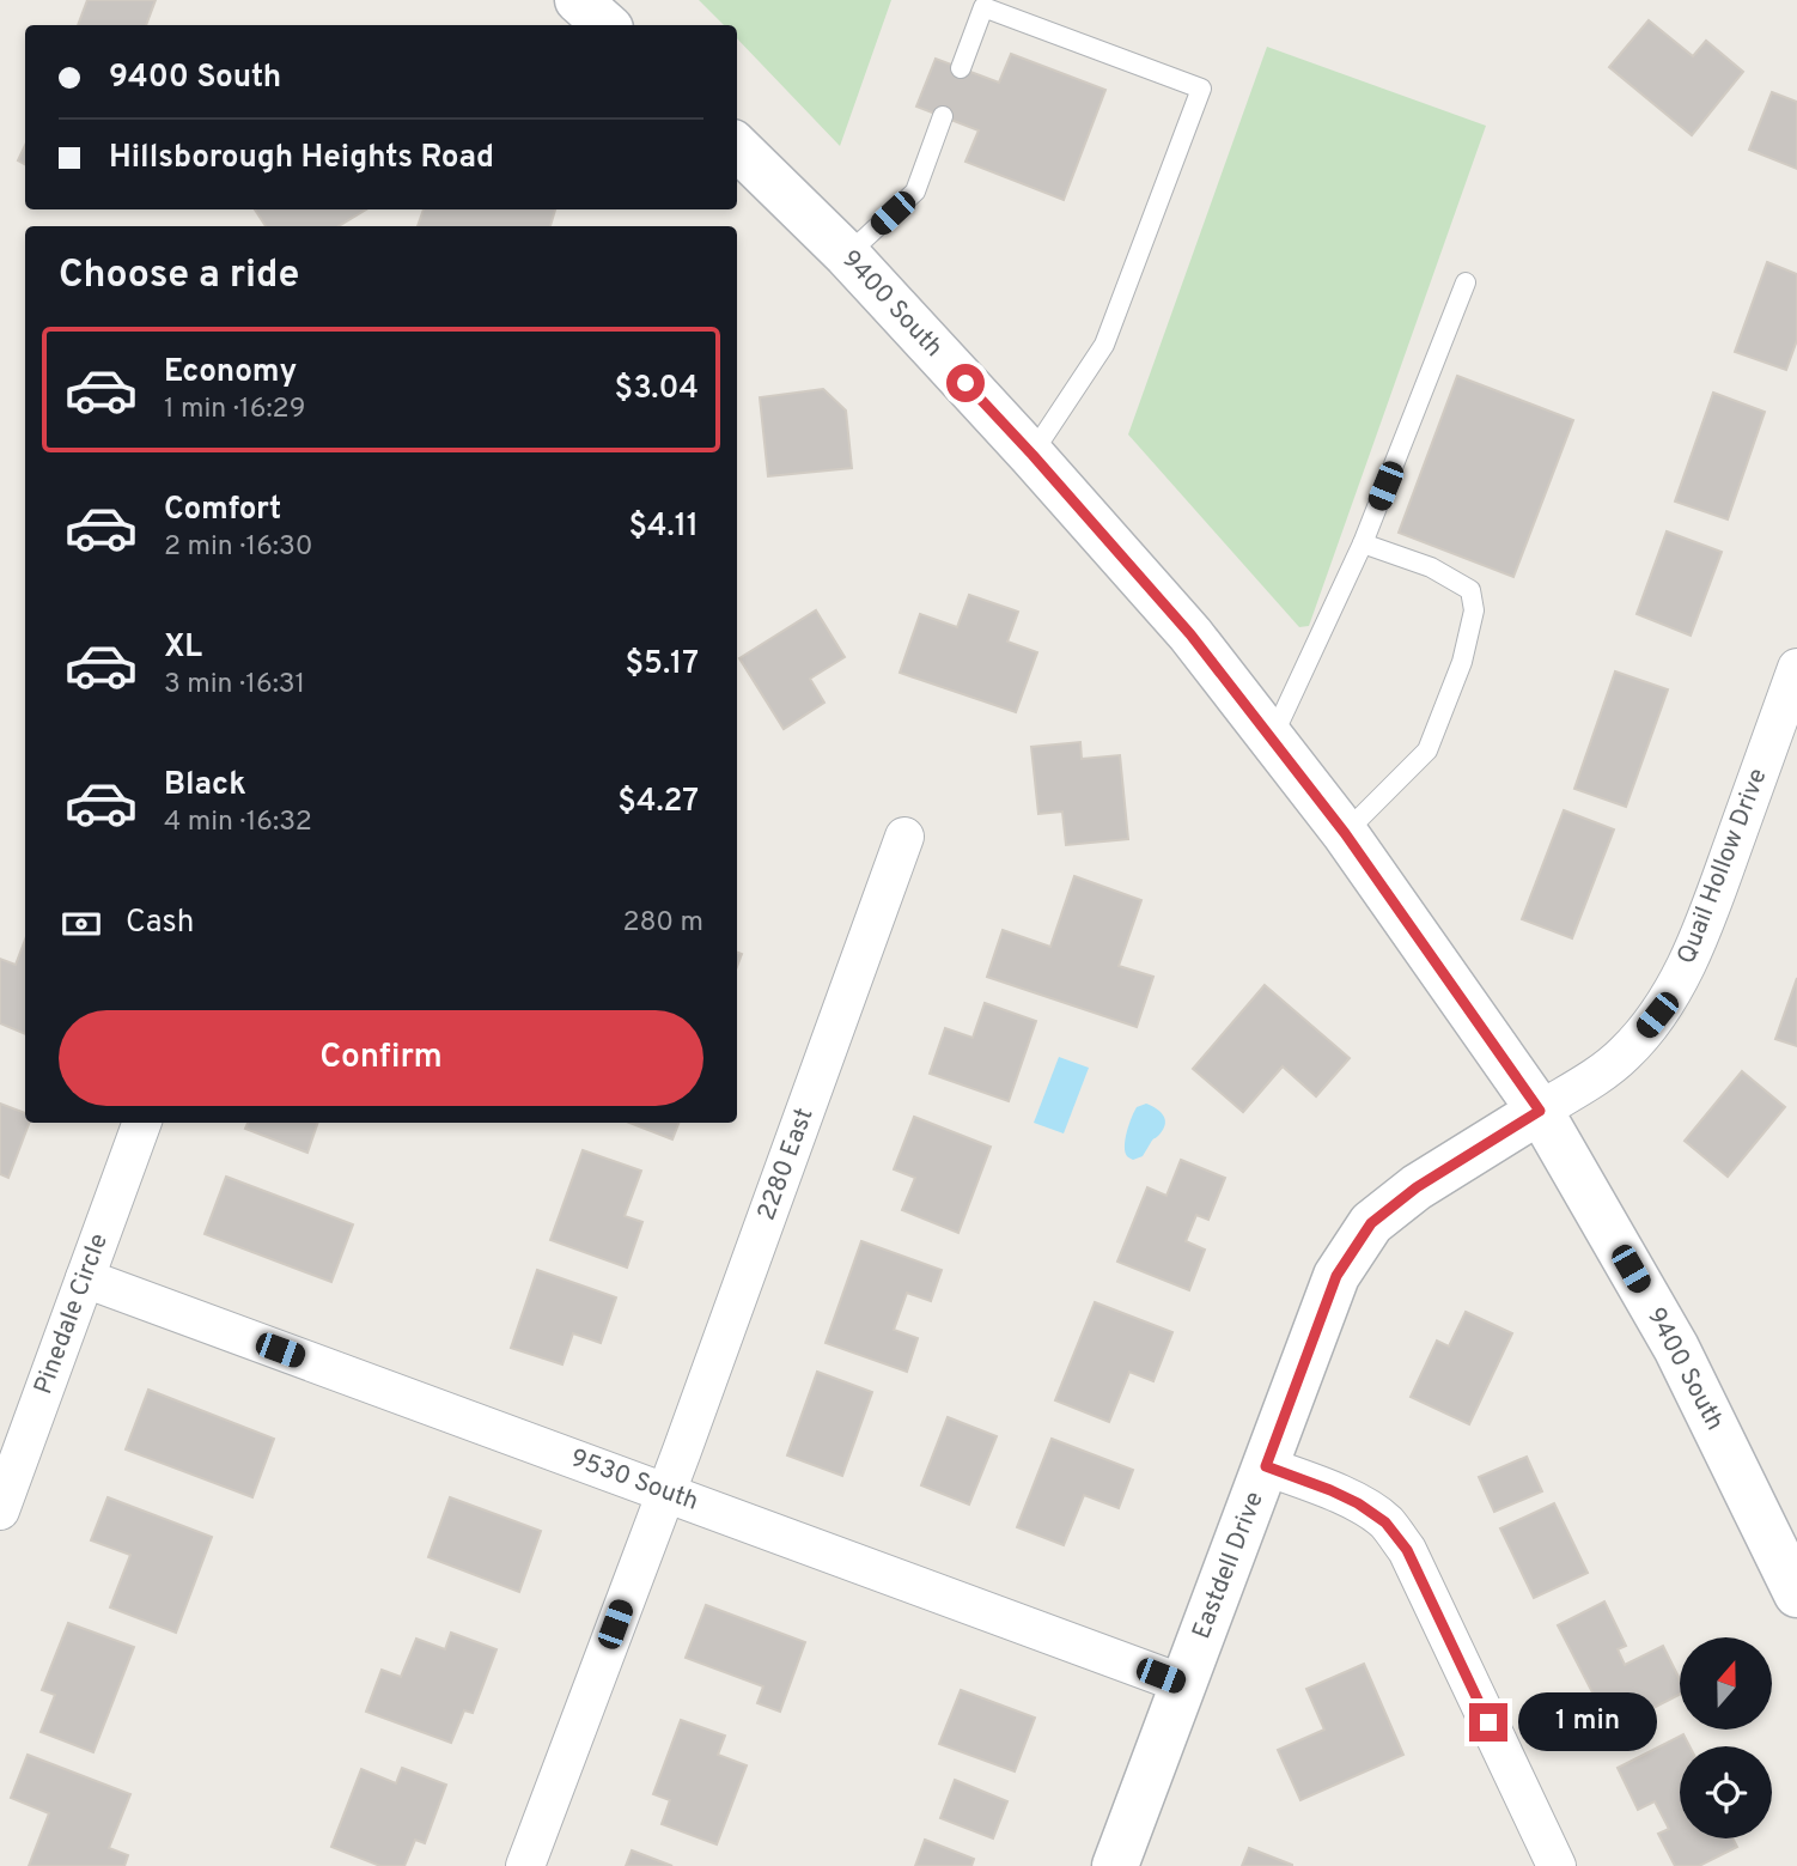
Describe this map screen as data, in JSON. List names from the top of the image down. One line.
{"streets":{"main road":["9400 South","Eastdell Drive"],"street":["Quail Hollow Drive","2280 East","Pinedale Circle","9530 South"]},"crossings":[["9400 South","Quail Hollow Drive"],["9400 South","Eastdell Drive"],["Quail Hollow Drive","Eastdell Drive"],["2280 East","9530 South"],["Pinedale Circle","9530 South"],["9530 South","Eastdell Drive"]],"north":"top","page":{"banner":["9400 South","Hillsborough Heights Road"],"heading":"Choose a ride","list":[{"name":"Economy","note":"1 min · 16:29","value":"$3.04"},{"name":"Comfort","note":"2 min · 16:30","value":"$4.11"},{"name":"XL","note":"3 min · 16:31","value":"$5.17"},{"name":"Black","note":"4 min · 16:32","value":"$4.27"}],"pay":["Cash","280 m"],"buttons":"Confirm","bubble":"1 min"}}
